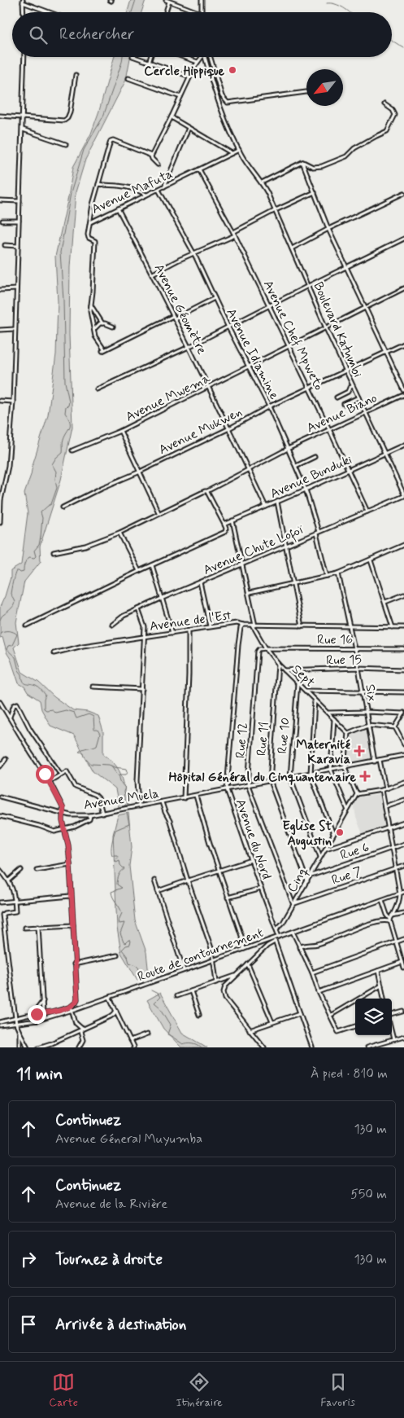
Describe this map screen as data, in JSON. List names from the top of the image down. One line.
{"streets":{"street":["Avenue Mafuta","Avenue Géomètre","Boulevard Katumbi","Avenue Chef Mpweto","Avenue Idiamine","Avenue Mwema","Avenue Biano","Avenue Mukwen","Avenue Bunduki","Avenue Chute Lofoï","Avenue de l'Est","Rue 16","Rue 15","Sept","Six","Rue 10","Rue 11","Rue 12","Avenue Muela","Avenue du Nord","Rue 6","Rue 7","Cinq","Route de contournement"]},"crossings":[["Avenue Mafuta","Avenue Géomètre"],["Avenue Mafuta","Boulevard Katumbi"],["Avenue Mafuta","Avenue Chef Mpweto"],["Avenue Mafuta","Avenue Idiamine"],["Avenue Géomètre","Avenue Mwema"],["Avenue Géomètre","Avenue Biano"],["Avenue Géomètre","Avenue Mukwen"],["Avenue Géomètre","Avenue Bunduki"],["Boulevard Katumbi","Avenue Mwema"],["Boulevard Katumbi","Avenue Biano"],["Boulevard Katumbi","Avenue Mukwen"],["Boulevard Katumbi","Avenue Bunduki"],["Boulevard Katumbi","Avenue Chute Lofoï"],["Avenue Chef Mpweto","Avenue Mwema"],["Avenue Chef Mpweto","Avenue Biano"],["Avenue Chef Mpweto","Avenue Mukwen"],["Avenue Chef Mpweto","Avenue Bunduki"],["Avenue Chef Mpweto","Avenue Chute Lofoï"],["Avenue Idiamine","Avenue Mwema"],["Avenue Idiamine","Avenue Biano"],["Avenue Idiamine","Avenue Mukwen"],["Avenue Idiamine","Avenue Bunduki"],["Avenue Idiamine","Avenue Chute Lofoï"],["Avenue Mwema","Avenue Mukwen"],["Avenue Bunduki","Sept"],["Avenue Chute Lofoï","Sept"],["Avenue de l'Est","Sept"],["Avenue de l'Est","Six"],["Avenue de l'Est","Avenue du Nord"],["Rue 16","Sept"],["Rue 16","Six"],["Rue 16","Rue 12"],["Rue 15","Sept"],["Rue 15","Six"],["Sept","Rue 10"],["Sept","Rue 11"],["Sept","Rue 12"],["Six","Avenue Muela"],["Rue 10","Avenue Muela"],["Rue 10","Cinq"],["Rue 11","Avenue Muela"],["Rue 11","Cinq"],["Rue 12","Avenue Muela"],["Rue 12","Rue 7"],["Rue 12","Cinq"],["Avenue Muela","Avenue du Nord"],["Avenue du Nord","Cinq"],["Avenue du Nord","Route de contournement"],["Rue 6","Cinq"],["Rue 7","Cinq"]],"places":{"other":["Cercle Hippique","Eglise St Augustin"],"health":["Maternité Karavia","Hôpital Général du Cinquantenaire"]},"north":"bottom left","page":{"search":"Rechercher","heading":["11 min","À pied · 810 m"],"list":[["Continuez","Avenue Géneral Muyumba","130 m"],["Continuez","Avenue de la Rivière","550 m"],["Tournez à droite","130 m"],"Arrivée à destination"],"nav":["Carte","Itinéraire","Favoris"]}}
